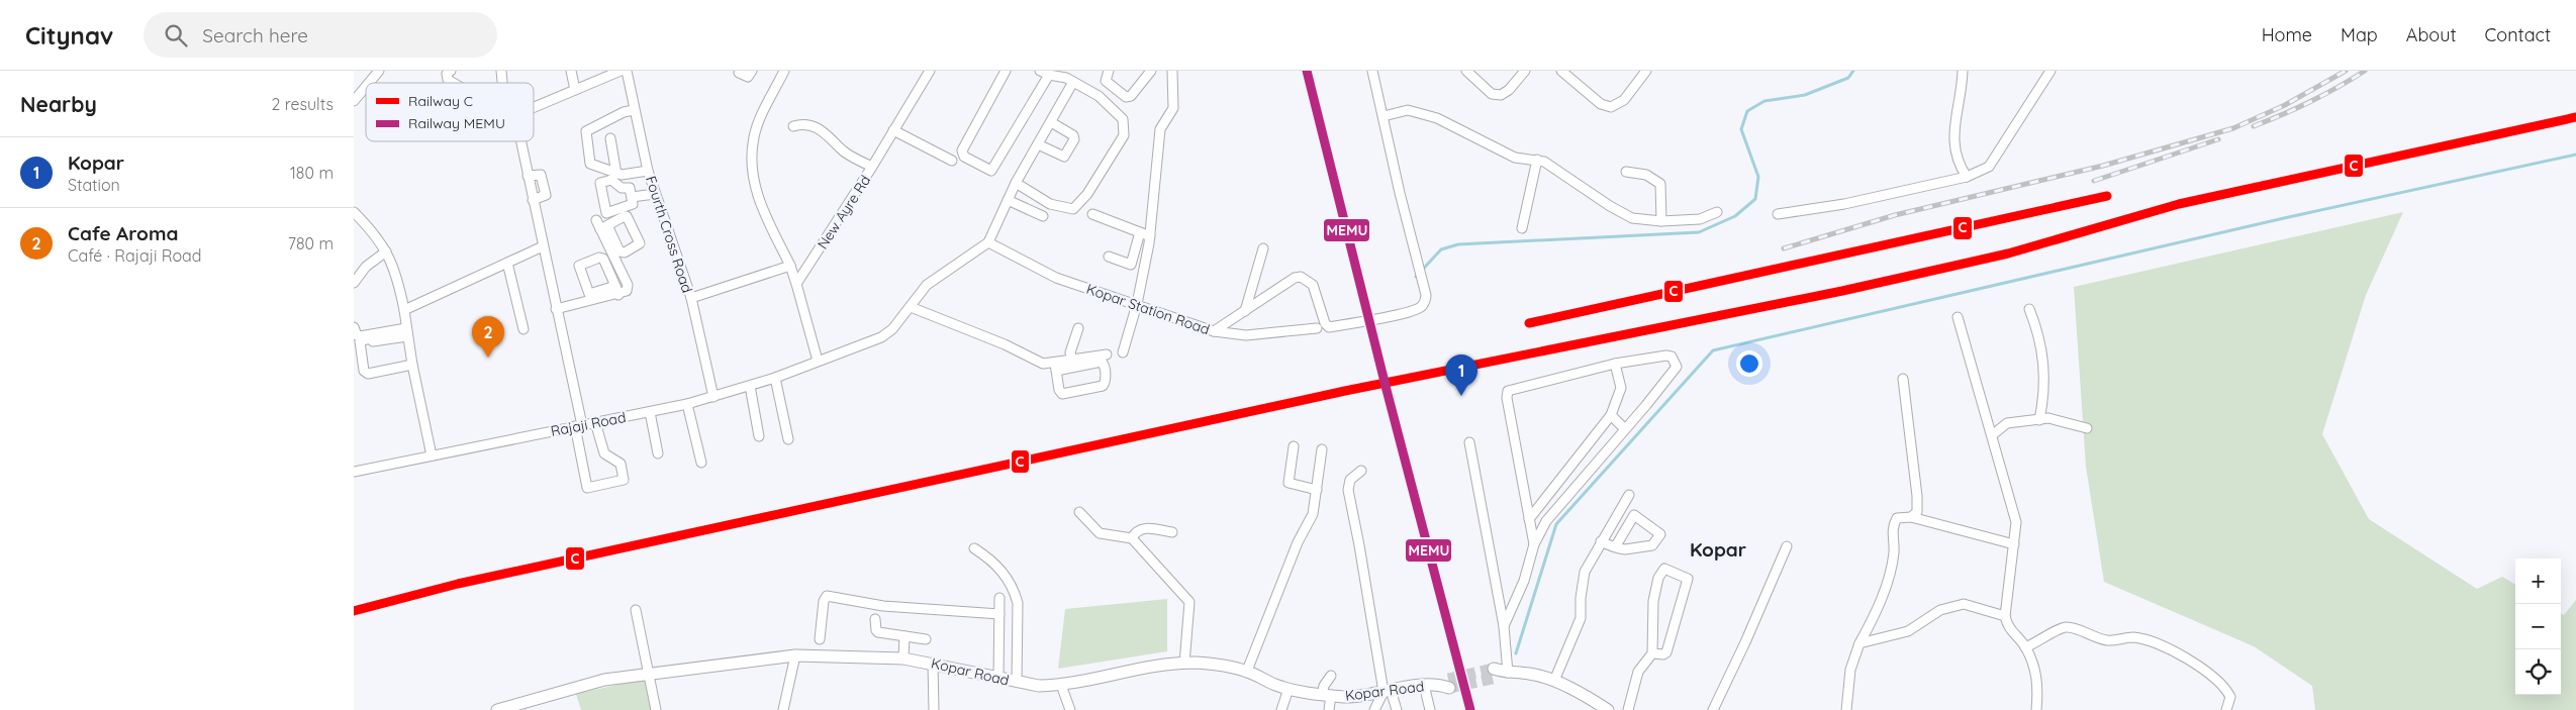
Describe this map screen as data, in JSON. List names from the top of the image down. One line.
{"streets":{"street":["New Ayre Rd","Fourth Cross Road","Kopar Station Road","Rajaji Road","Kopar Road"]},"crossings":[["Fourth Cross Road","Rajaji Road"],["Kopar Station Road","Rajaji Road"]],"districts":["Kopar"],"lines":["rail line MEMU","rail line C"],"legend":["Railway C","Railway MEMU"],"page":{"header":"Citynav","search":"Search here","nav":["Home","Map","About","Contact"],"heading":["Nearby","2 results"],"list":[{"mark":"1","name":"Kopar","note":"Station","value":"180 m"},{"mark":"2","name":"Cafe Aroma","note":"Café · Rajaji Road","value":"780 m"}],"pins":["2","1"],"map_buttons":["+","−"]}}
